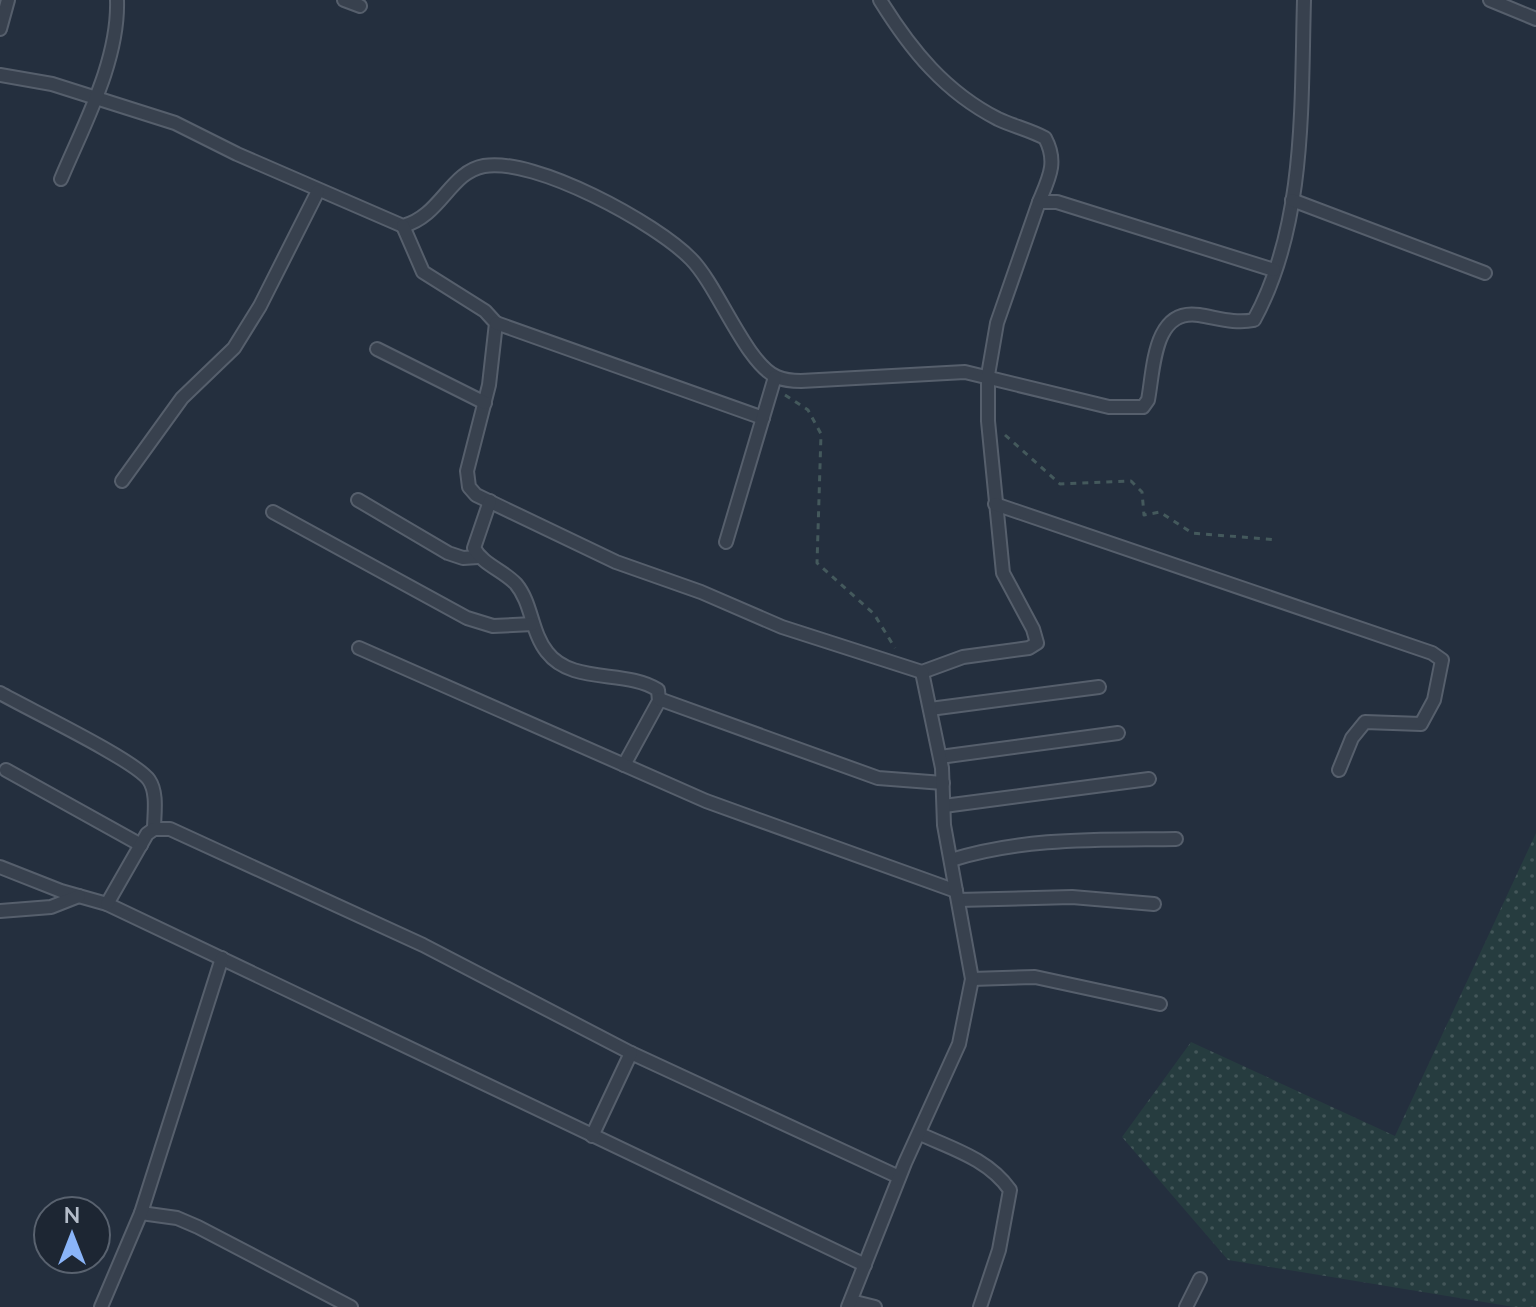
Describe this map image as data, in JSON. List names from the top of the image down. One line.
{"north":"top"}
